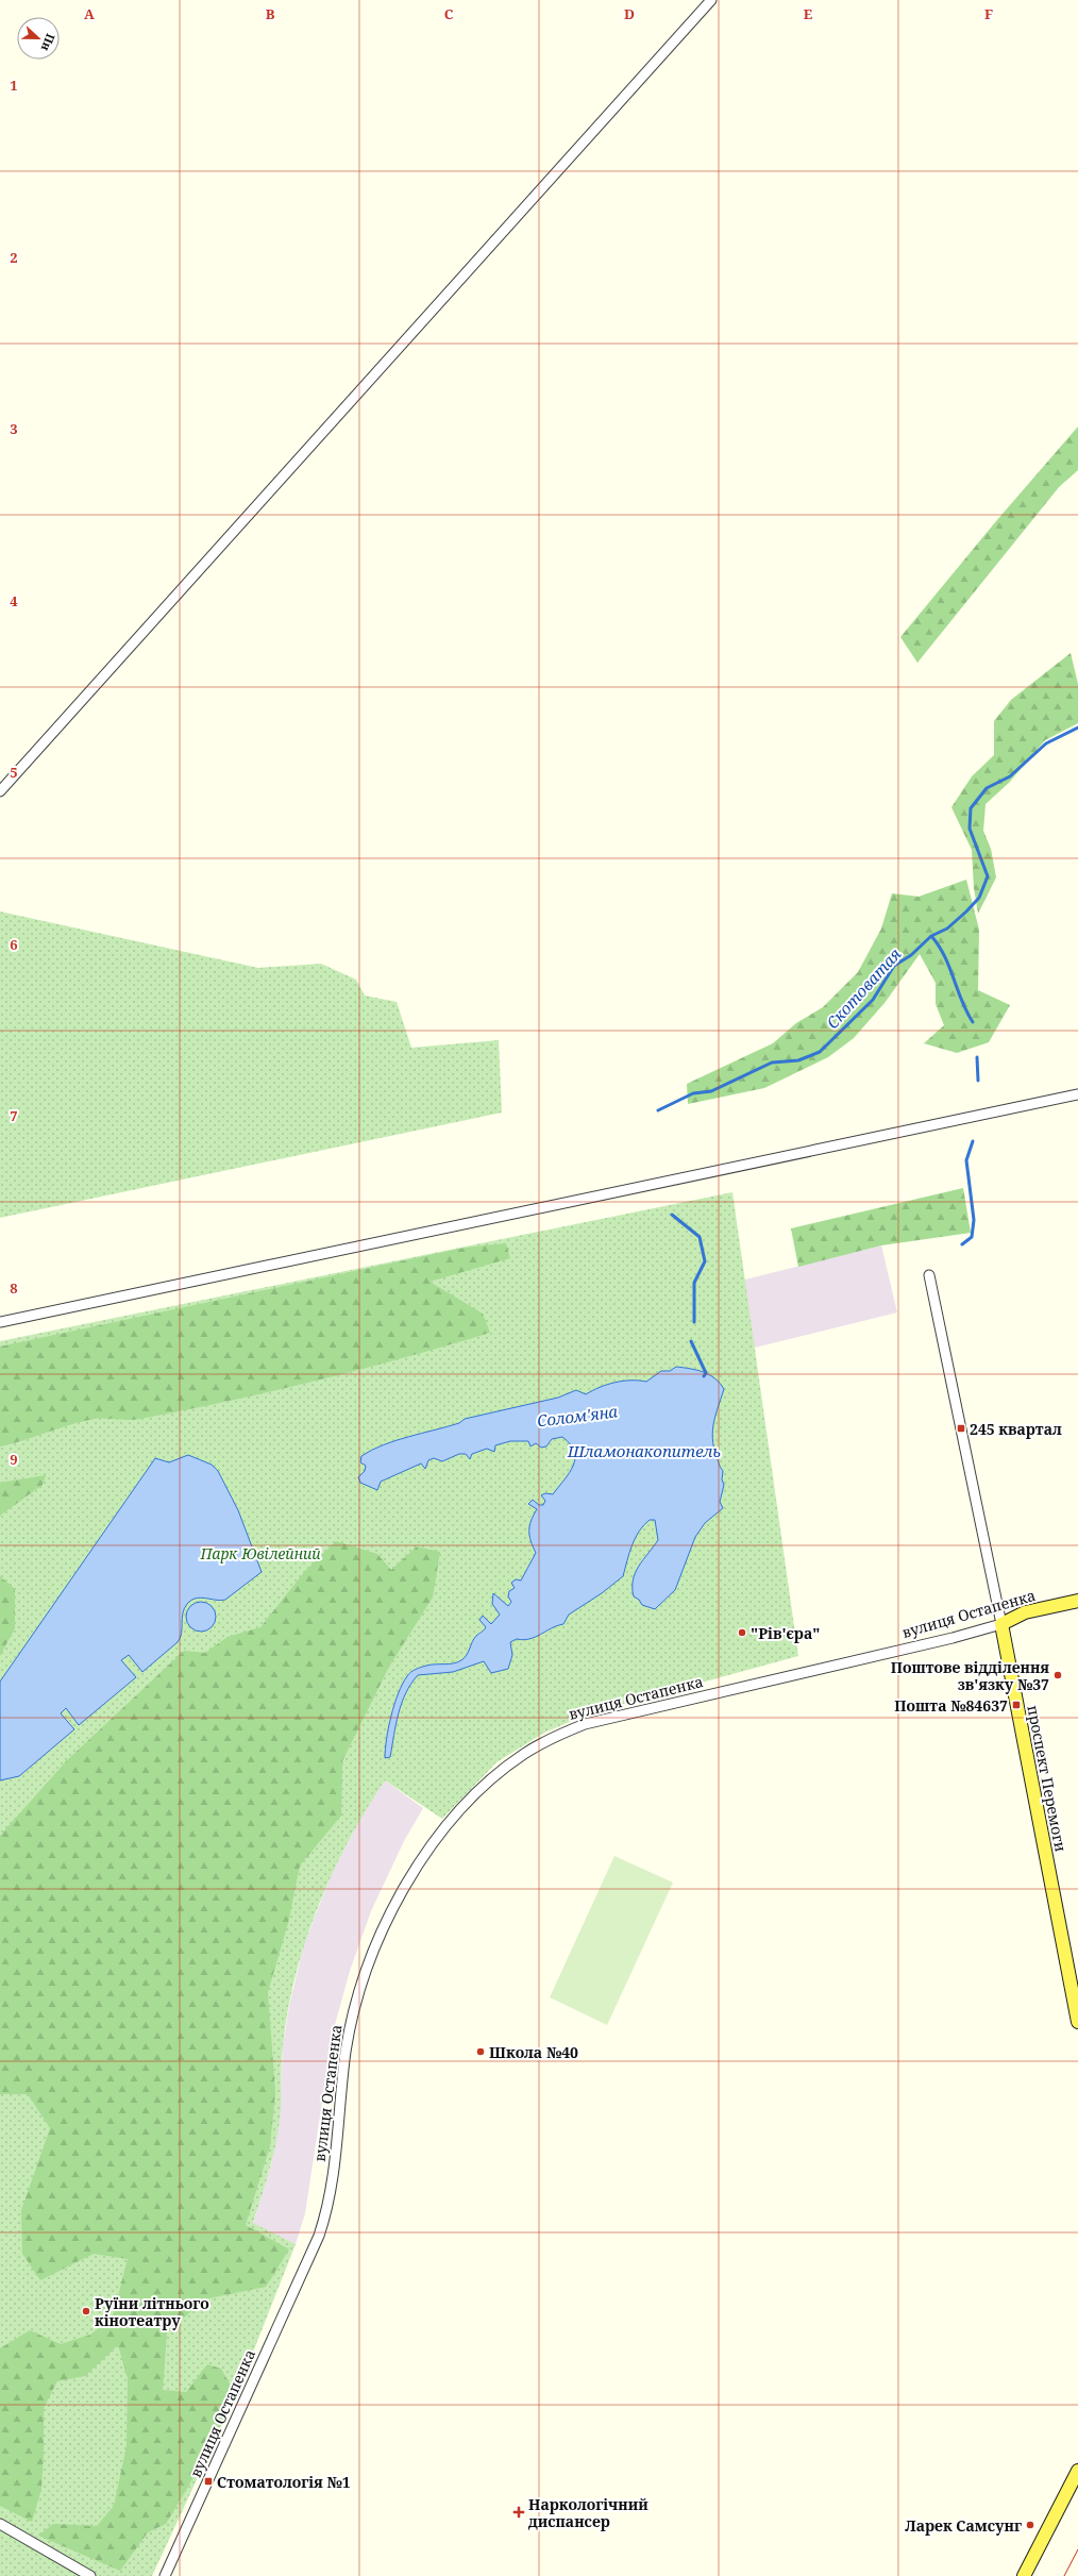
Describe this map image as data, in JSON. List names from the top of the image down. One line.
{"streets":{"main road":["вулиця Остапенка","проспект Перемоги"]},"crossings":[["вулиця Остапенка","проспект Перемоги"]],"water":["Скотоватая","Солом'яна","Шламонакопитель"],"parks":["Парк Ювілейний"],"places":{"transit":["245 квартал","Пошта №84637","Стоматологія №1"],"other":["\"Рів'єра\"","Поштове відділення зв'язку №37","Школа №40","Руїни літнього кінотеатру","Ларек Самсунг"],"health":["Наркологічний диспансер"]},"north":"right","grid":{"columns":["A","B","C","D","E","F"],"rows":["1","2","3","4","5","6","7","8","9"]}}
